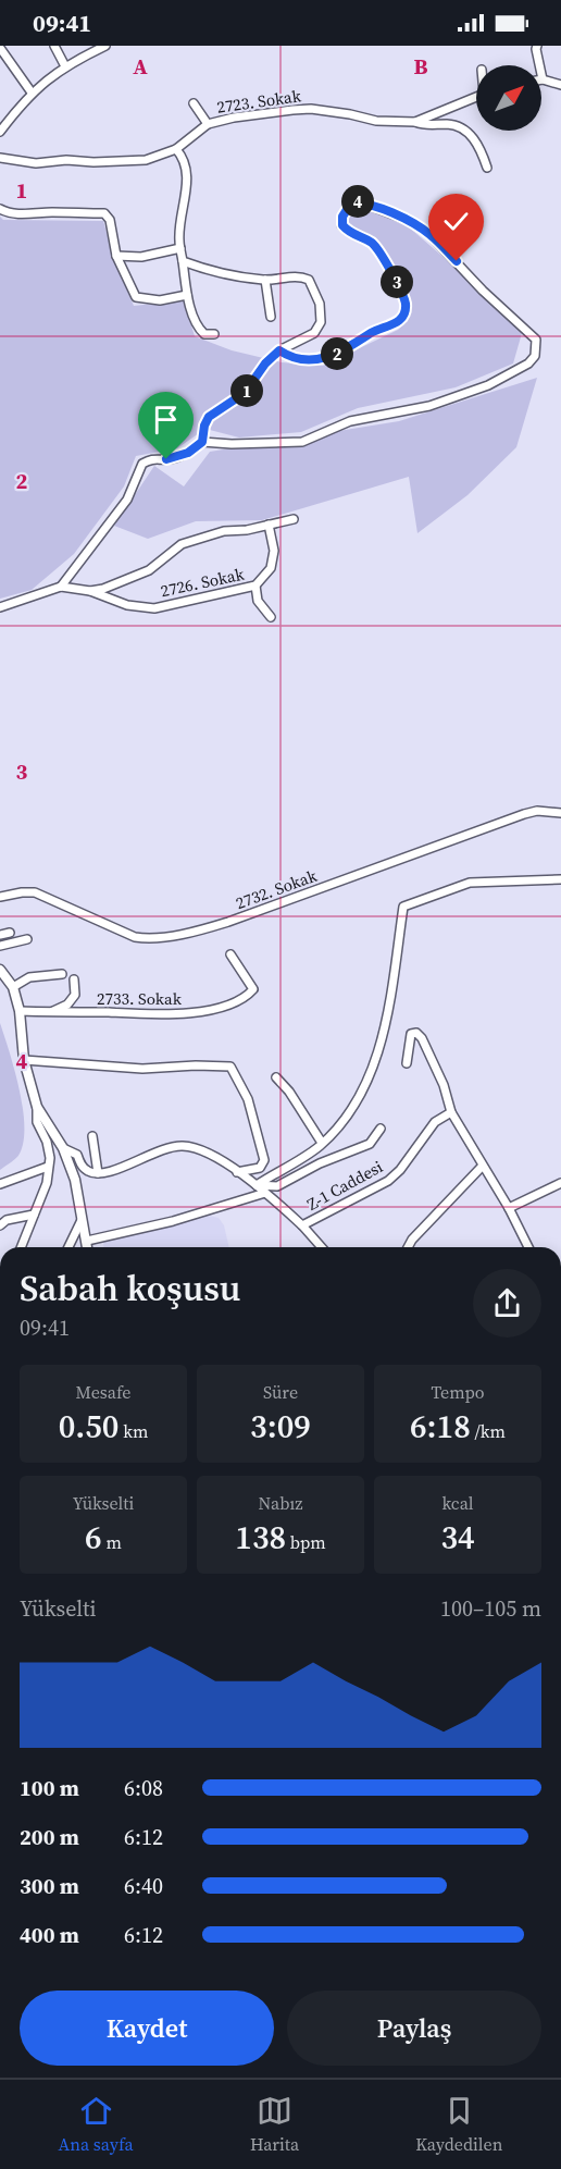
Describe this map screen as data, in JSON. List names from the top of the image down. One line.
{"streets":{"street":["2723. Sokak","2726. Sokak","2732. Sokak","2733. Sokak","Z-1 Caddesi"]},"north":"top right","page":{"status":"09:41","pins":["4","3","2","1"],"heading":["Sabah koşusu","09:41"],"stats":[["Mesafe","0.50 km"],["Süre","3:09"],["Tempo","6:18 /km"],["Yükselti","6 m"],["Nabız","138 bpm"],["kcal","34"]],"chart":["Yükselti","100–105 m"],"list":[{"name":"100 m","note":"6:08"},{"name":"200 m","note":"6:12"},{"name":"300 m","note":"6:40"},{"name":"400 m","note":"6:12"}],"buttons":["Kaydet","Paylaş"],"tabs":["Ana sayfa","Harita","Kaydedilen"]},"grid":{"columns":["A","B"],"rows":["1","2","3","4"]}}
